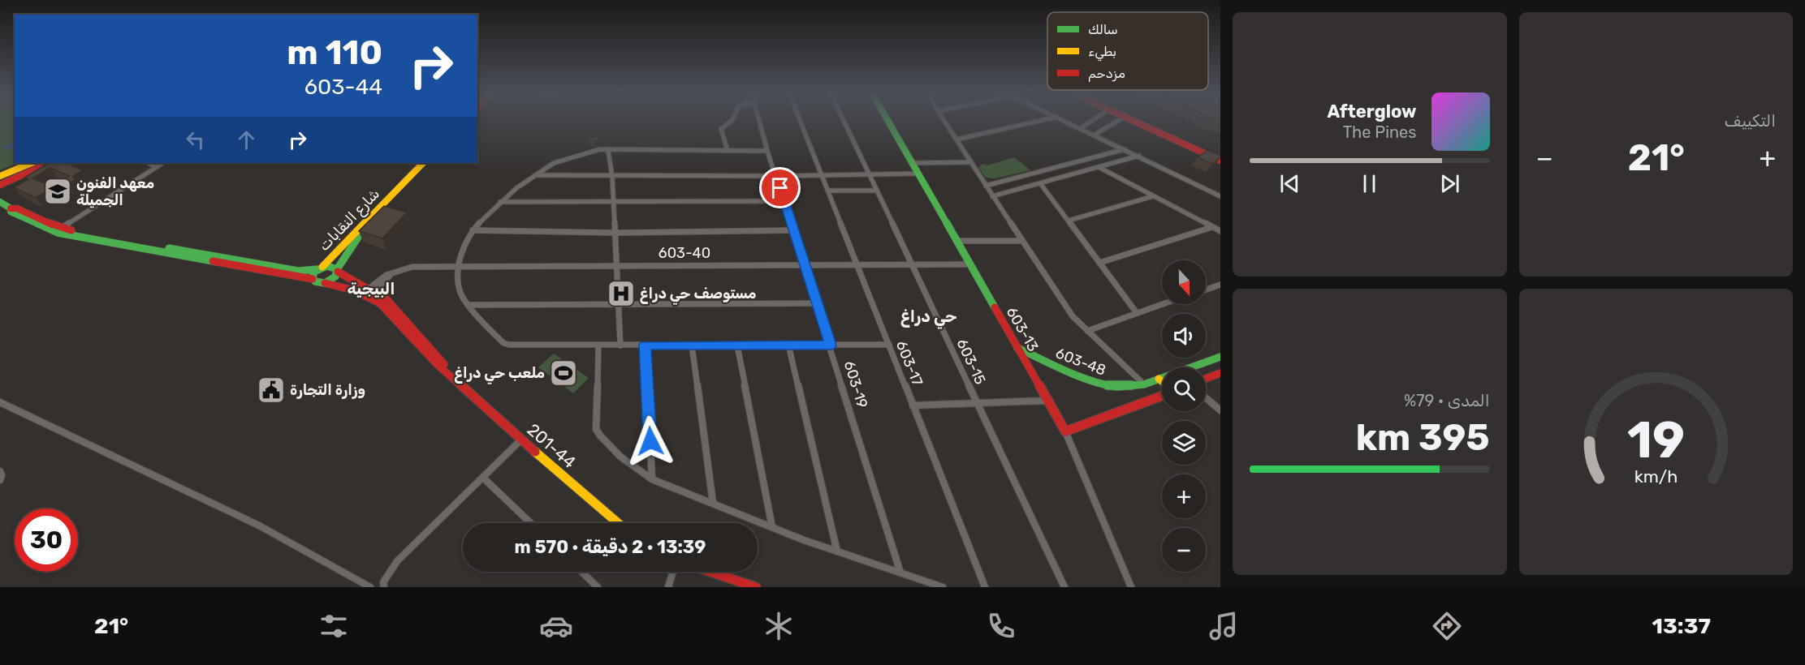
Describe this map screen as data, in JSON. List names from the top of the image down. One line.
{"streets":{"street":["شارع النقابات","603-40","603-13","603-15","603-48","603-17","603-19","201-44"]},"crossings":[["شارع النقابات","201-44"],["603-40","603-13"],["603-40","603-15"],["603-40","603-17"],["603-40","603-19"],["603-40","201-44"],["603-13","603-48"]],"districts":["البيجية","حي دراغ"],"places":{"school or university":["معهد الفنون الجميلة"],"hospital":["مستوصف حي دراغ"],"sports":["ملعب حي دراغ"],"public building":["وزارة التجارة"]},"legend":["سالك","بطيء","مزدحم"],"north":"bottom","page":{"tile":["التكييف",["المدى · 79%","395 km"]],"turn":["110 m","603-44"],"song":["Afterglow","The Pines"],"heat":["−","21°","+"],"map_buttons":["+","−"],"limit":"30","trip":"13:39 · 2 دقيقة · 570 m","tabs":["13:37","21°"],"gauge":["19","km/h"]}}
